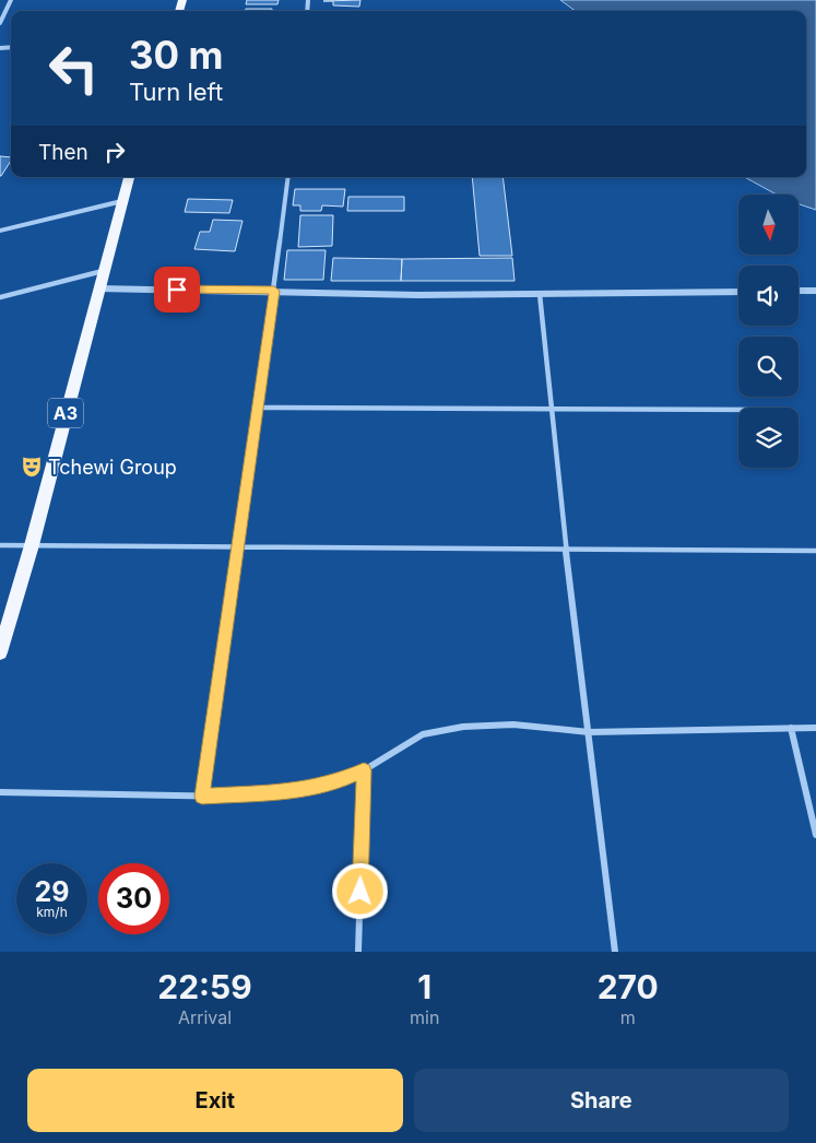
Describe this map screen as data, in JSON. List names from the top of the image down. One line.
{"streets":{"main road":["A3"]},"places":{"theatre":["Tchewi Group"]},"north":"bottom","page":{"turn":["30 m","Turn left"],"then":"Then","speed":"29 km/h","limit":"30","eta":["22:59","Arrival","1","min","270","m"],"buttons":["Exit","Share"]}}
